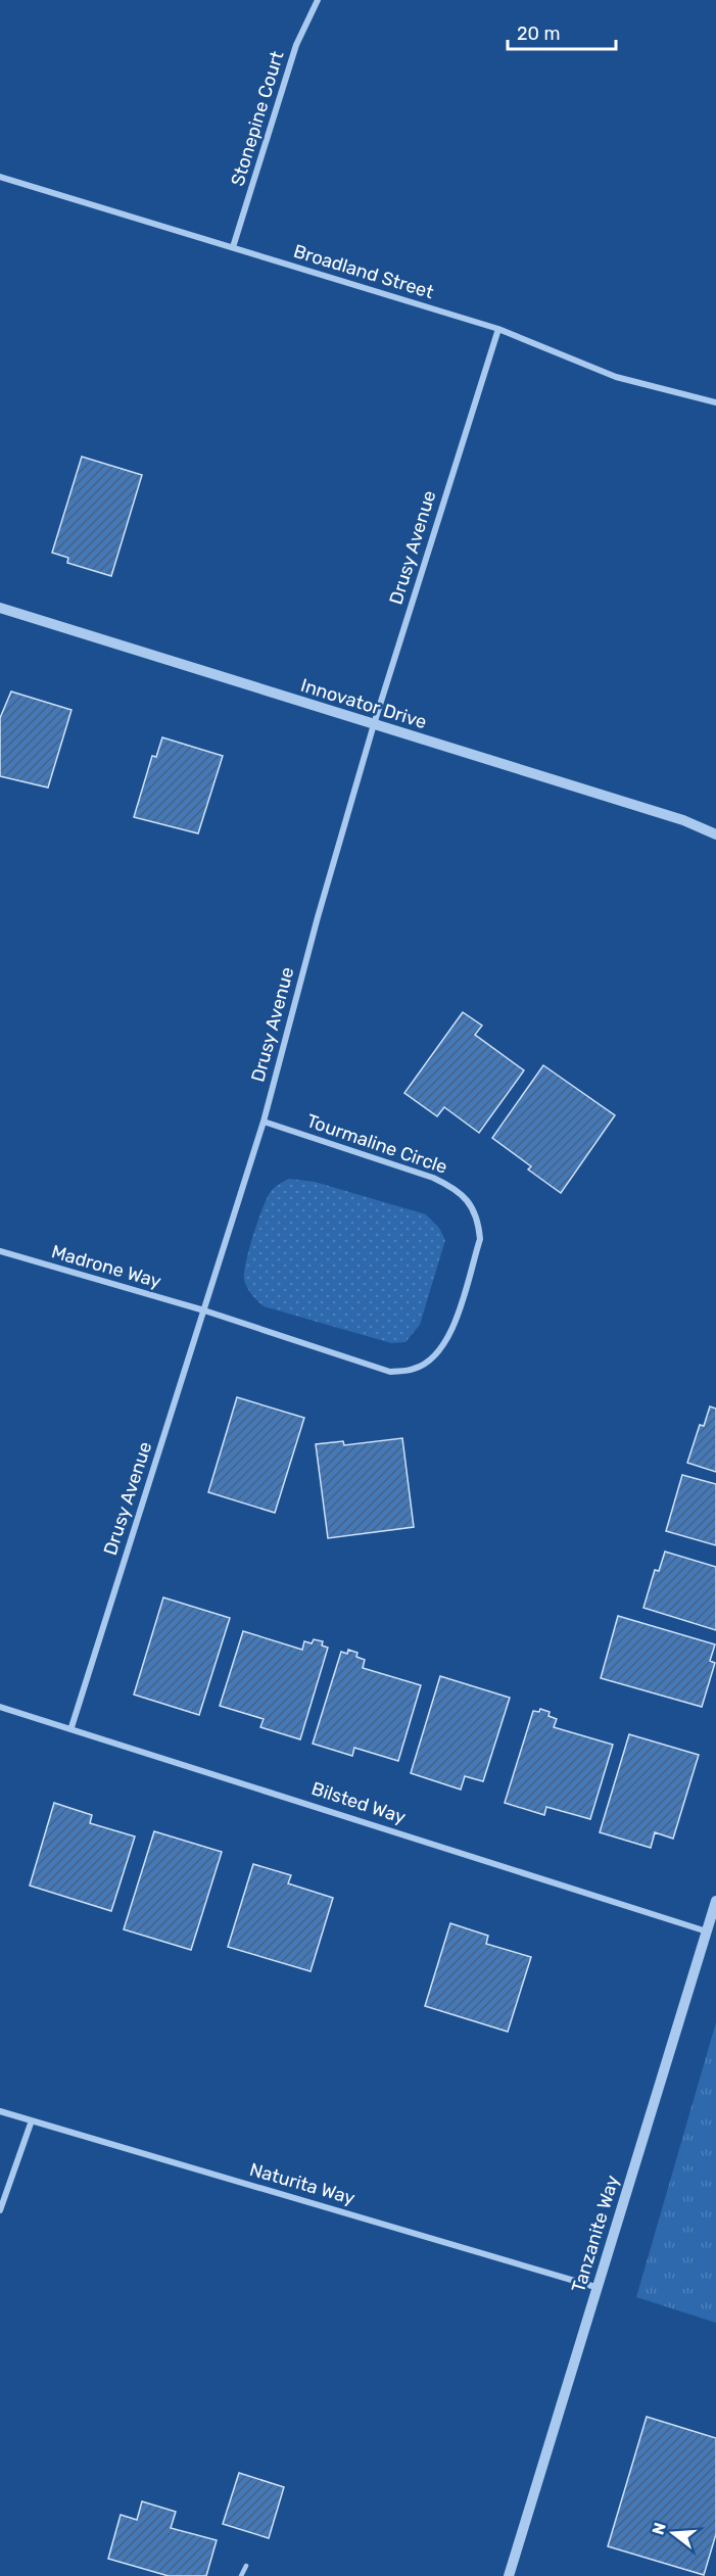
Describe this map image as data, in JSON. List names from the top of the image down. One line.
{"streets":{"street":["Stonepine Court","Broadland Street","Drusy Avenue","Innovator Drive","Tourmaline Circle","Madrone Way","Bilsted Way","Naturita Way","Tanzanite Way"]},"crossings":[["Stonepine Court","Broadland Street"],["Broadland Street","Drusy Avenue"],["Drusy Avenue","Innovator Drive"],["Drusy Avenue","Tourmaline Circle"],["Drusy Avenue","Madrone Way"],["Drusy Avenue","Bilsted Way"],["Tourmaline Circle","Madrone Way"],["Bilsted Way","Tanzanite Way"],["Naturita Way","Tanzanite Way"]],"scale_bar":"20 m","north":"left"}
